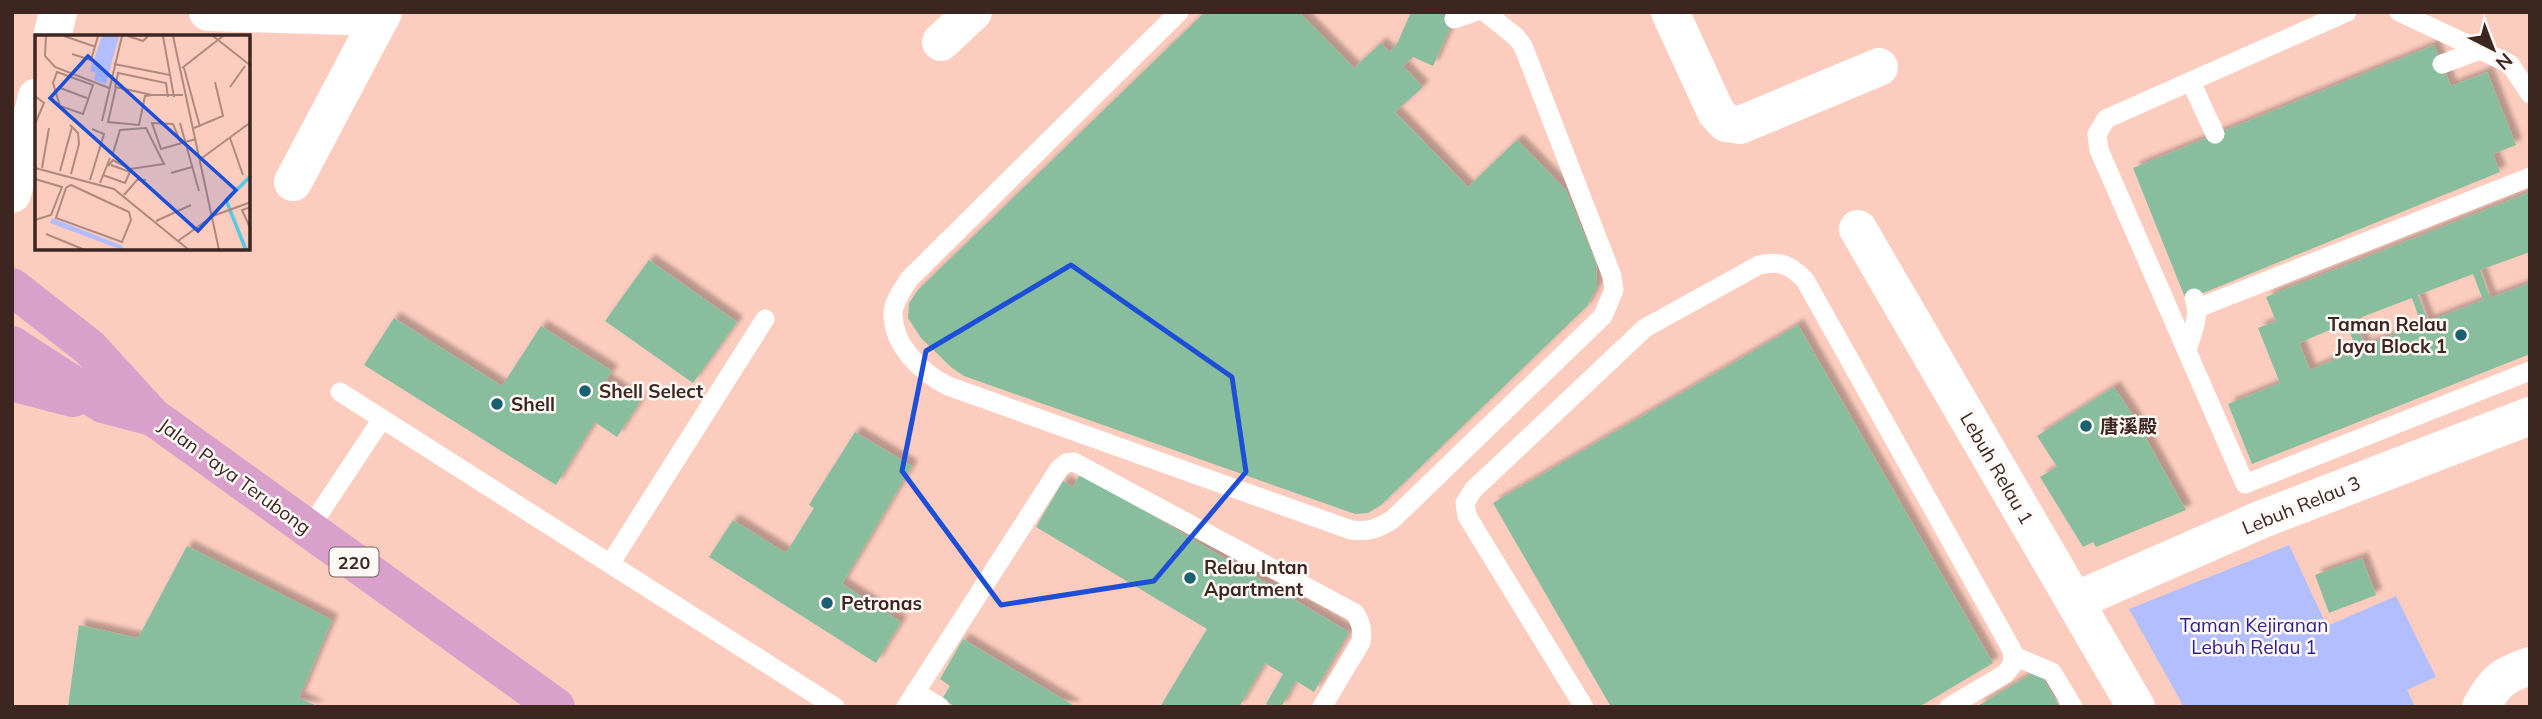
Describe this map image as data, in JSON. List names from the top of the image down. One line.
{"streets":{"main road":["Jalan Paya Terubong","220"],"street":["Lebuh Relau 1","Lebuh Relau 3"]},"crossings":[["Lebuh Relau 1","Lebuh Relau 3"]],"parks":["Taman Kejiranan Lebuh Relau 1"],"places":["Taman Relau Jaya Block 1","Shell Select","Shell","唐溪殿","Relau Intan Apartment","Petronas"],"north":"bottom right"}
